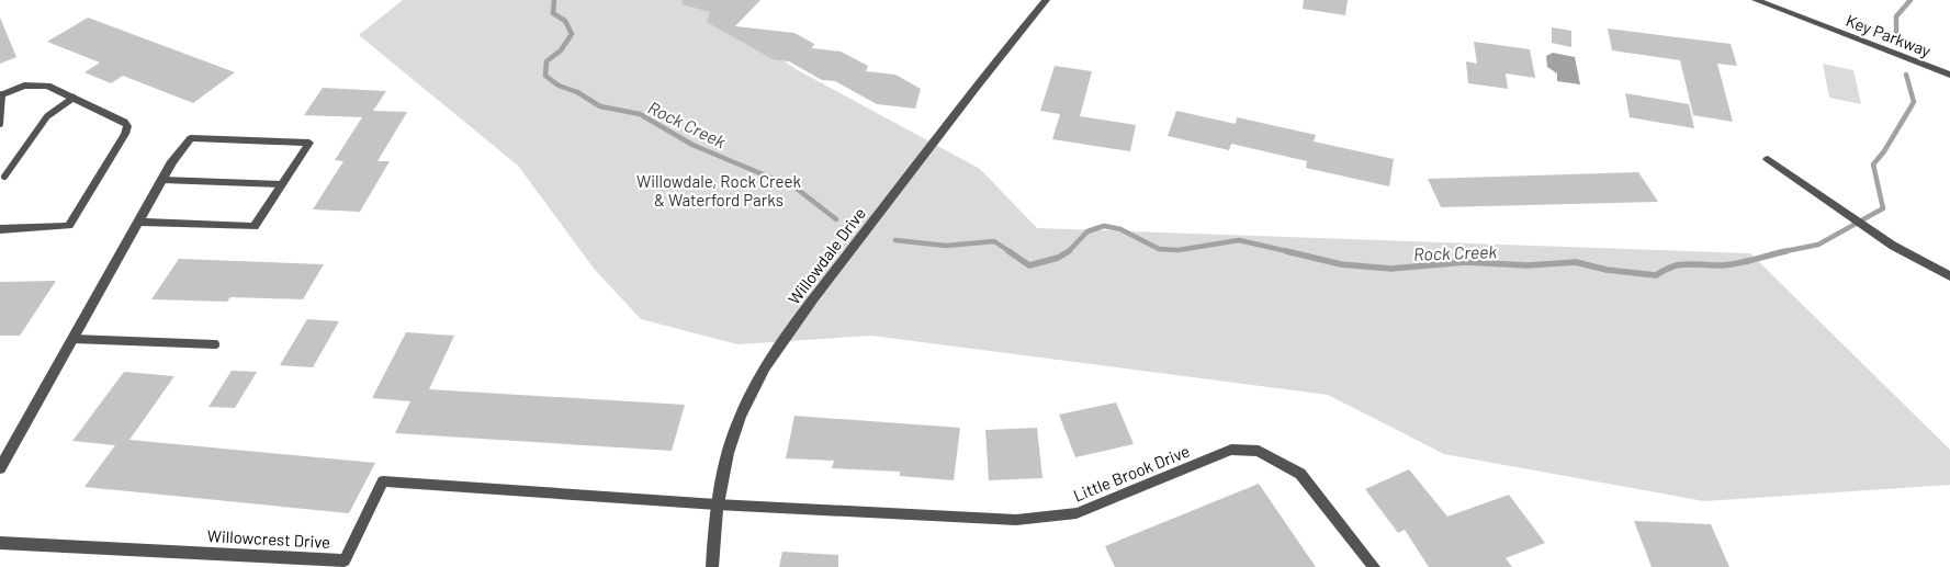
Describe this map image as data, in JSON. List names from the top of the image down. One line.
{"streets":{"street":["Key Parkway","Willowdale Drive","Little Brook Drive","Willowcrest Drive"]},"crossings":[["Willowdale Drive","Little Brook Drive"],["Willowdale Drive","Willowcrest Drive"],["Little Brook Drive","Willowcrest Drive"]],"water":["Rock Creek"],"parks":["Willowdale, Rock Creek & Waterford Parks"]}
